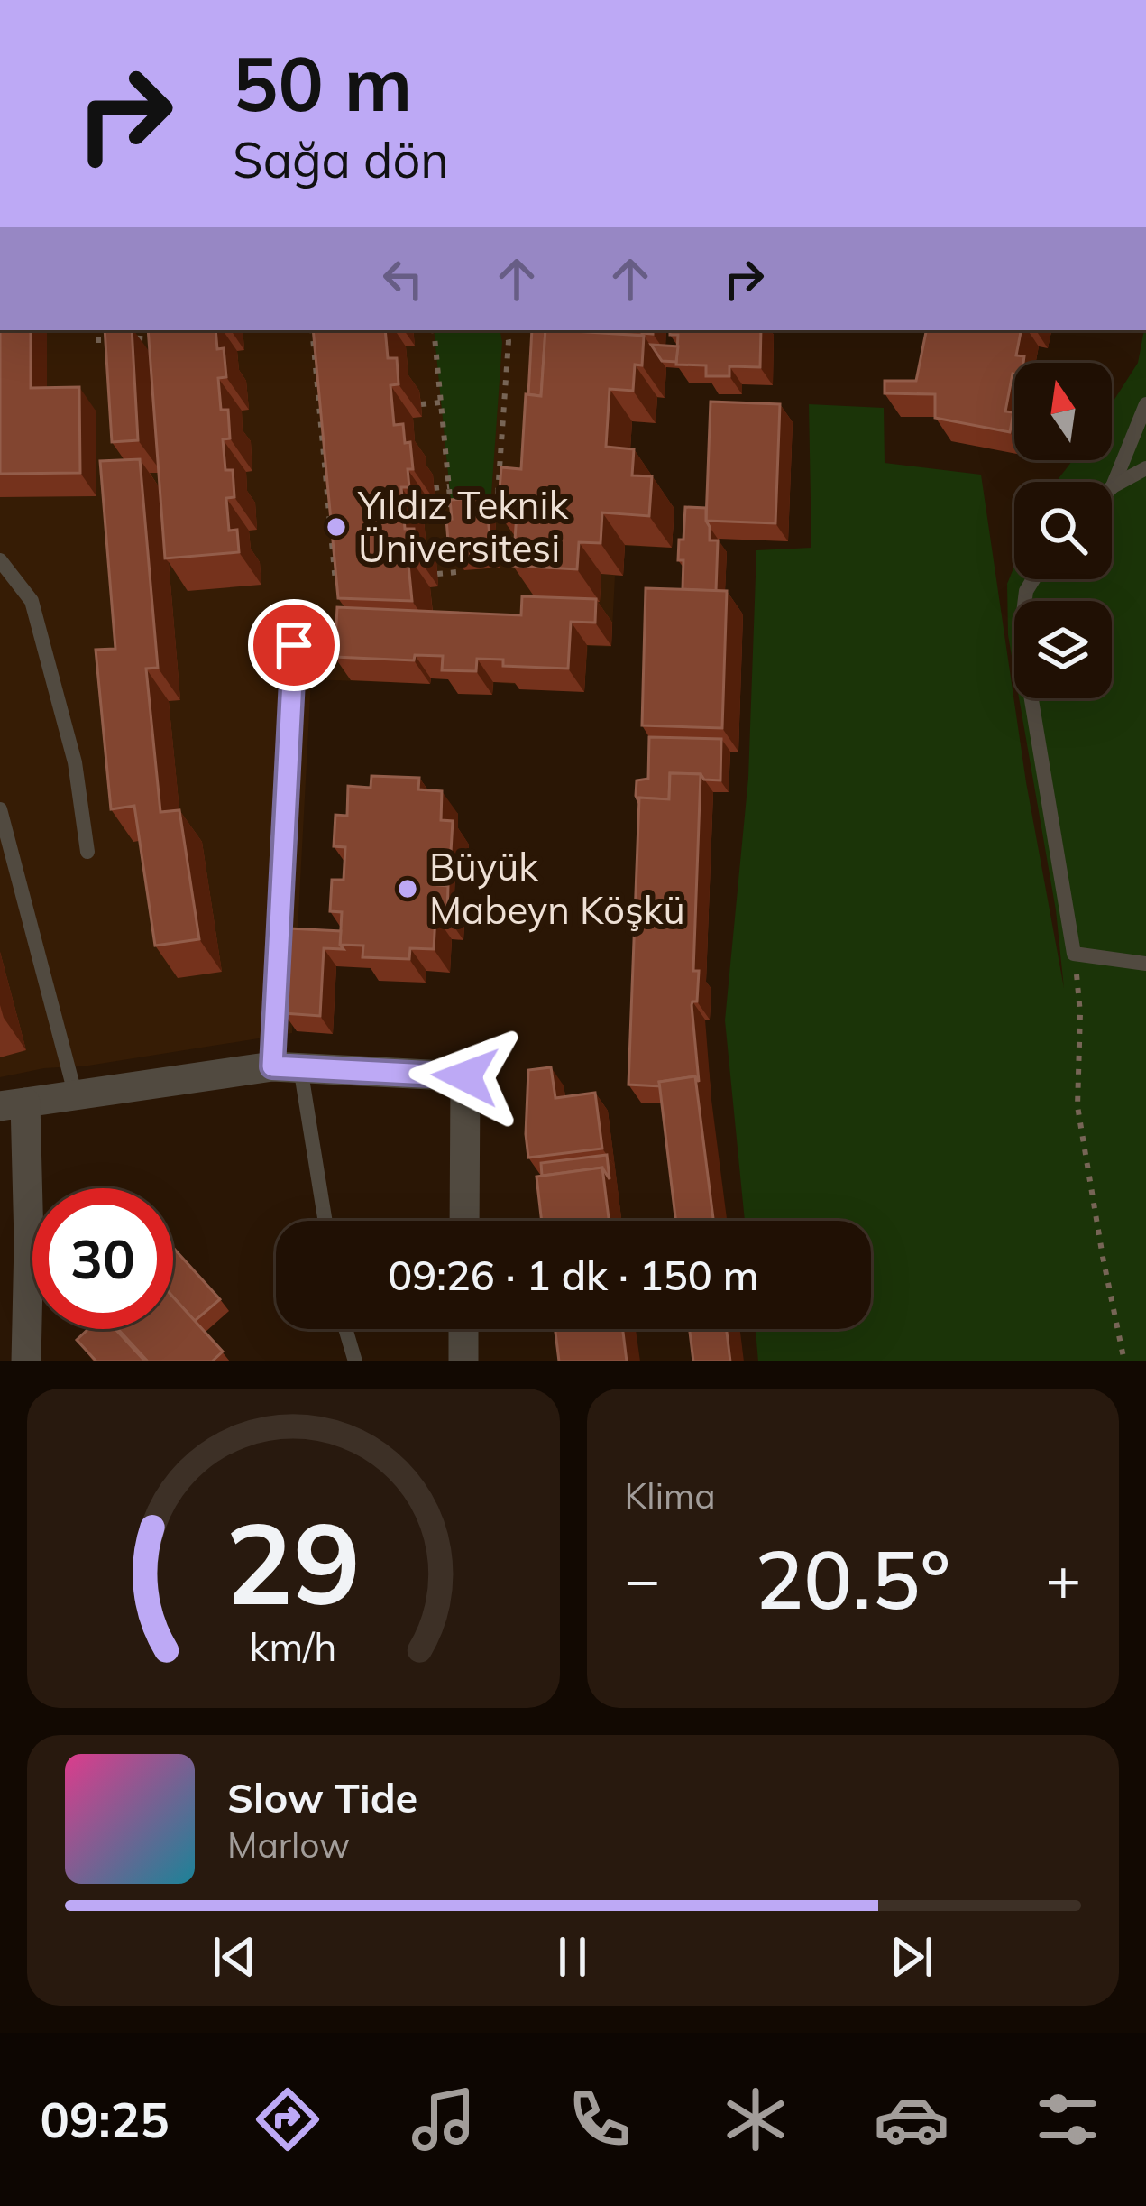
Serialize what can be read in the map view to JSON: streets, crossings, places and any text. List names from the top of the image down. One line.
{"places":["Yıldız Teknik Üniversitesi","Büyük Mabeyn Köşkü"],"north":"top","page":{"turn":["50 m","Sağa dön"],"limit":"30","trip":"09:26 · 1 dk · 150 m","tile":"Klima","heat":["−","20.5°","+"],"song":["Slow Tide","Marlow"],"tabs":"09:25","gauge":["29","km/h"]}}
